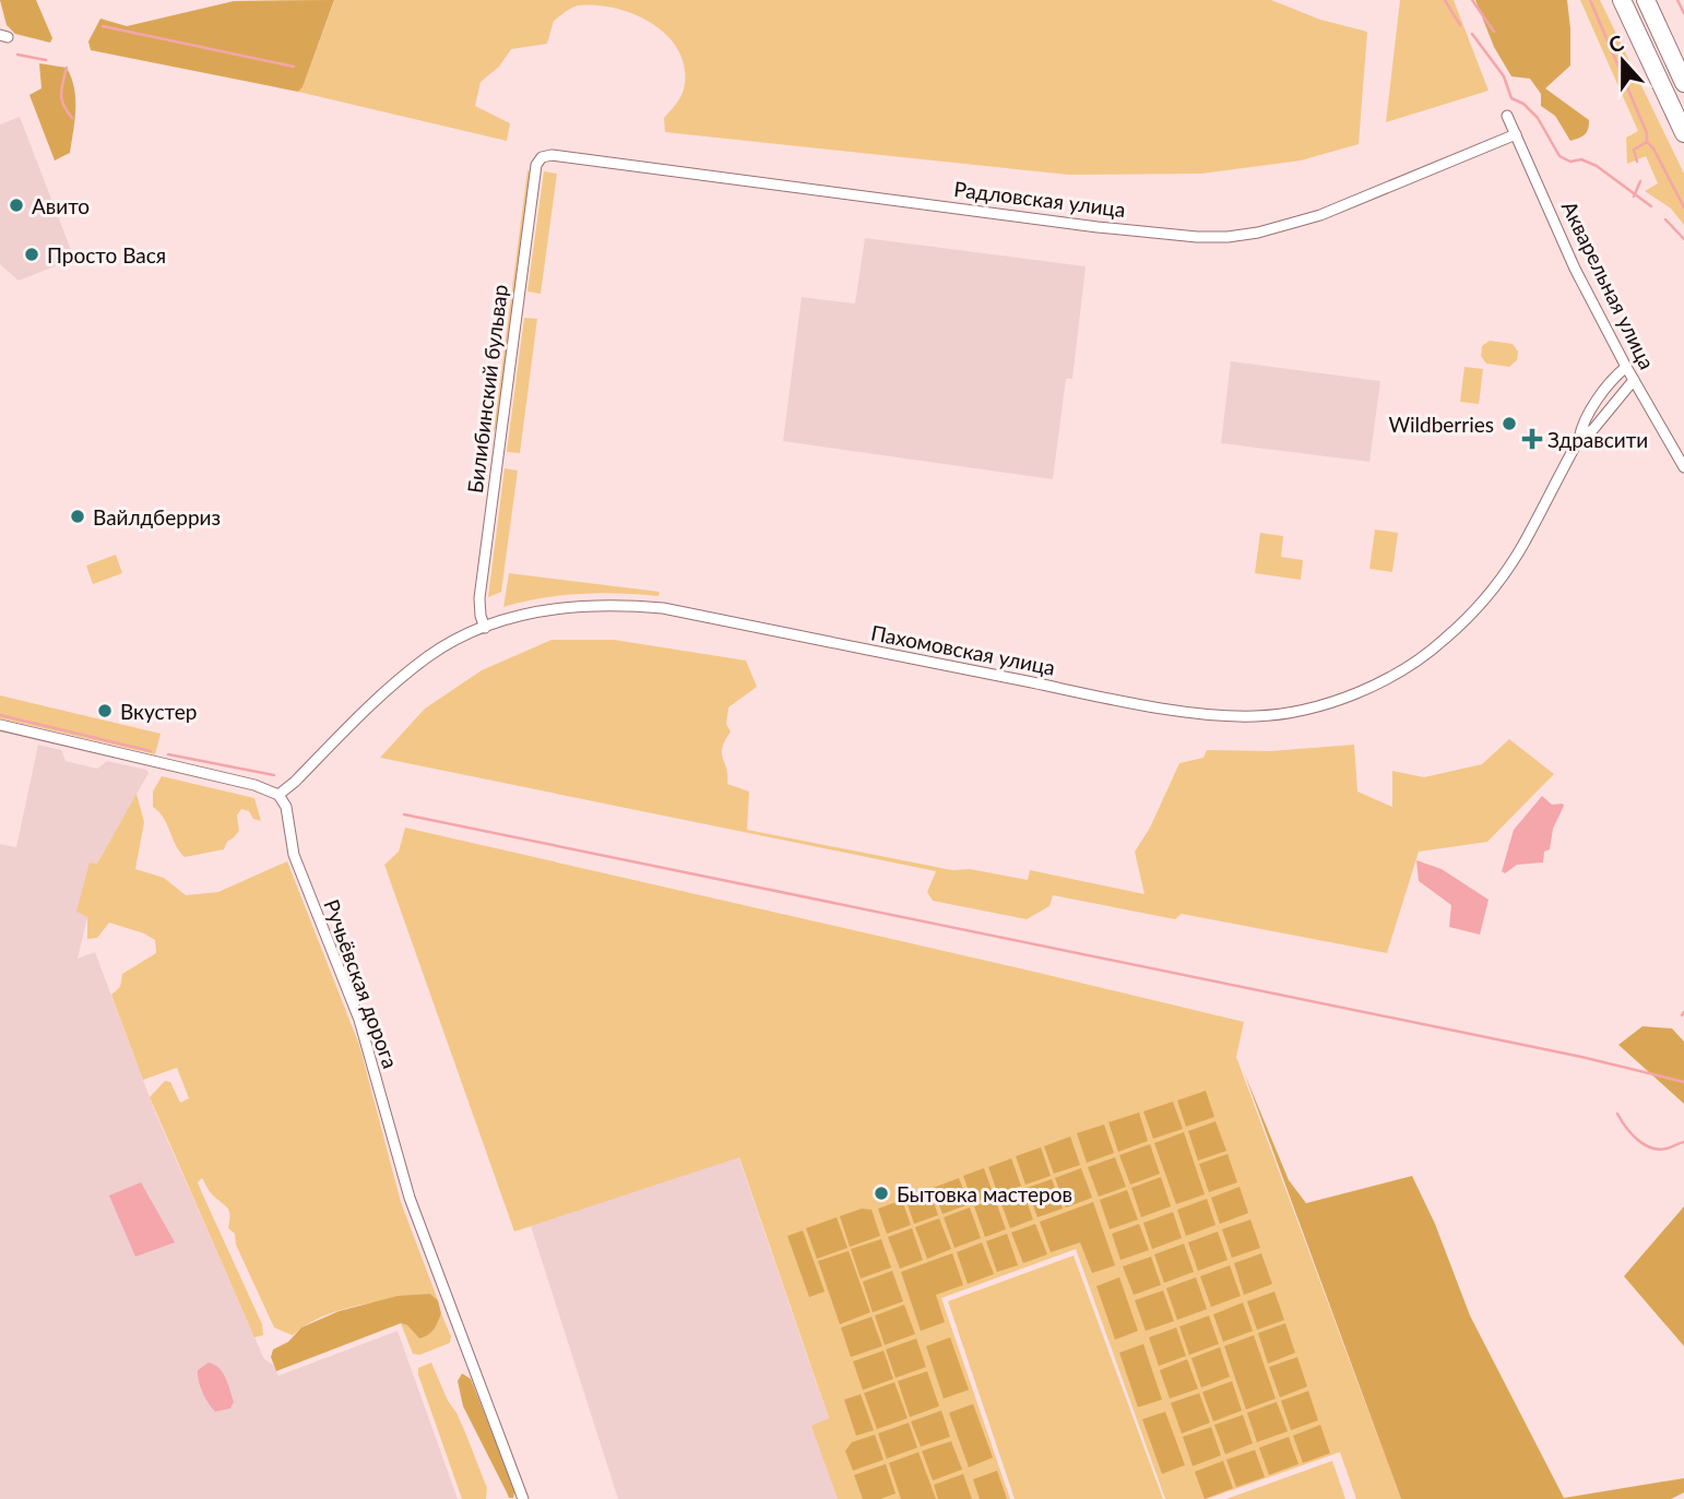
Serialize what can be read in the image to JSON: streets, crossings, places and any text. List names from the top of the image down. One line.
{"streets":{"street":["Радловская улица","Акварельная улица","Билибинский бульвар","Пахомовская улица","Ручьёвская дорога"]},"crossings":[["Радловская улица","Акварельная улица"],["Радловская улица","Билибинский бульвар"],["Акварельная улица","Пахомовская улица"],["Билибинский бульвар","Пахомовская улица"],["Пахомовская улица","Ручьёвская дорога"]],"places":{"other":["Авито","Просто Вася","Wildberries","Вайлдберриз","Вкустер","Бытовка мастеров"],"health":["Здравсити"]},"north":"top"}
